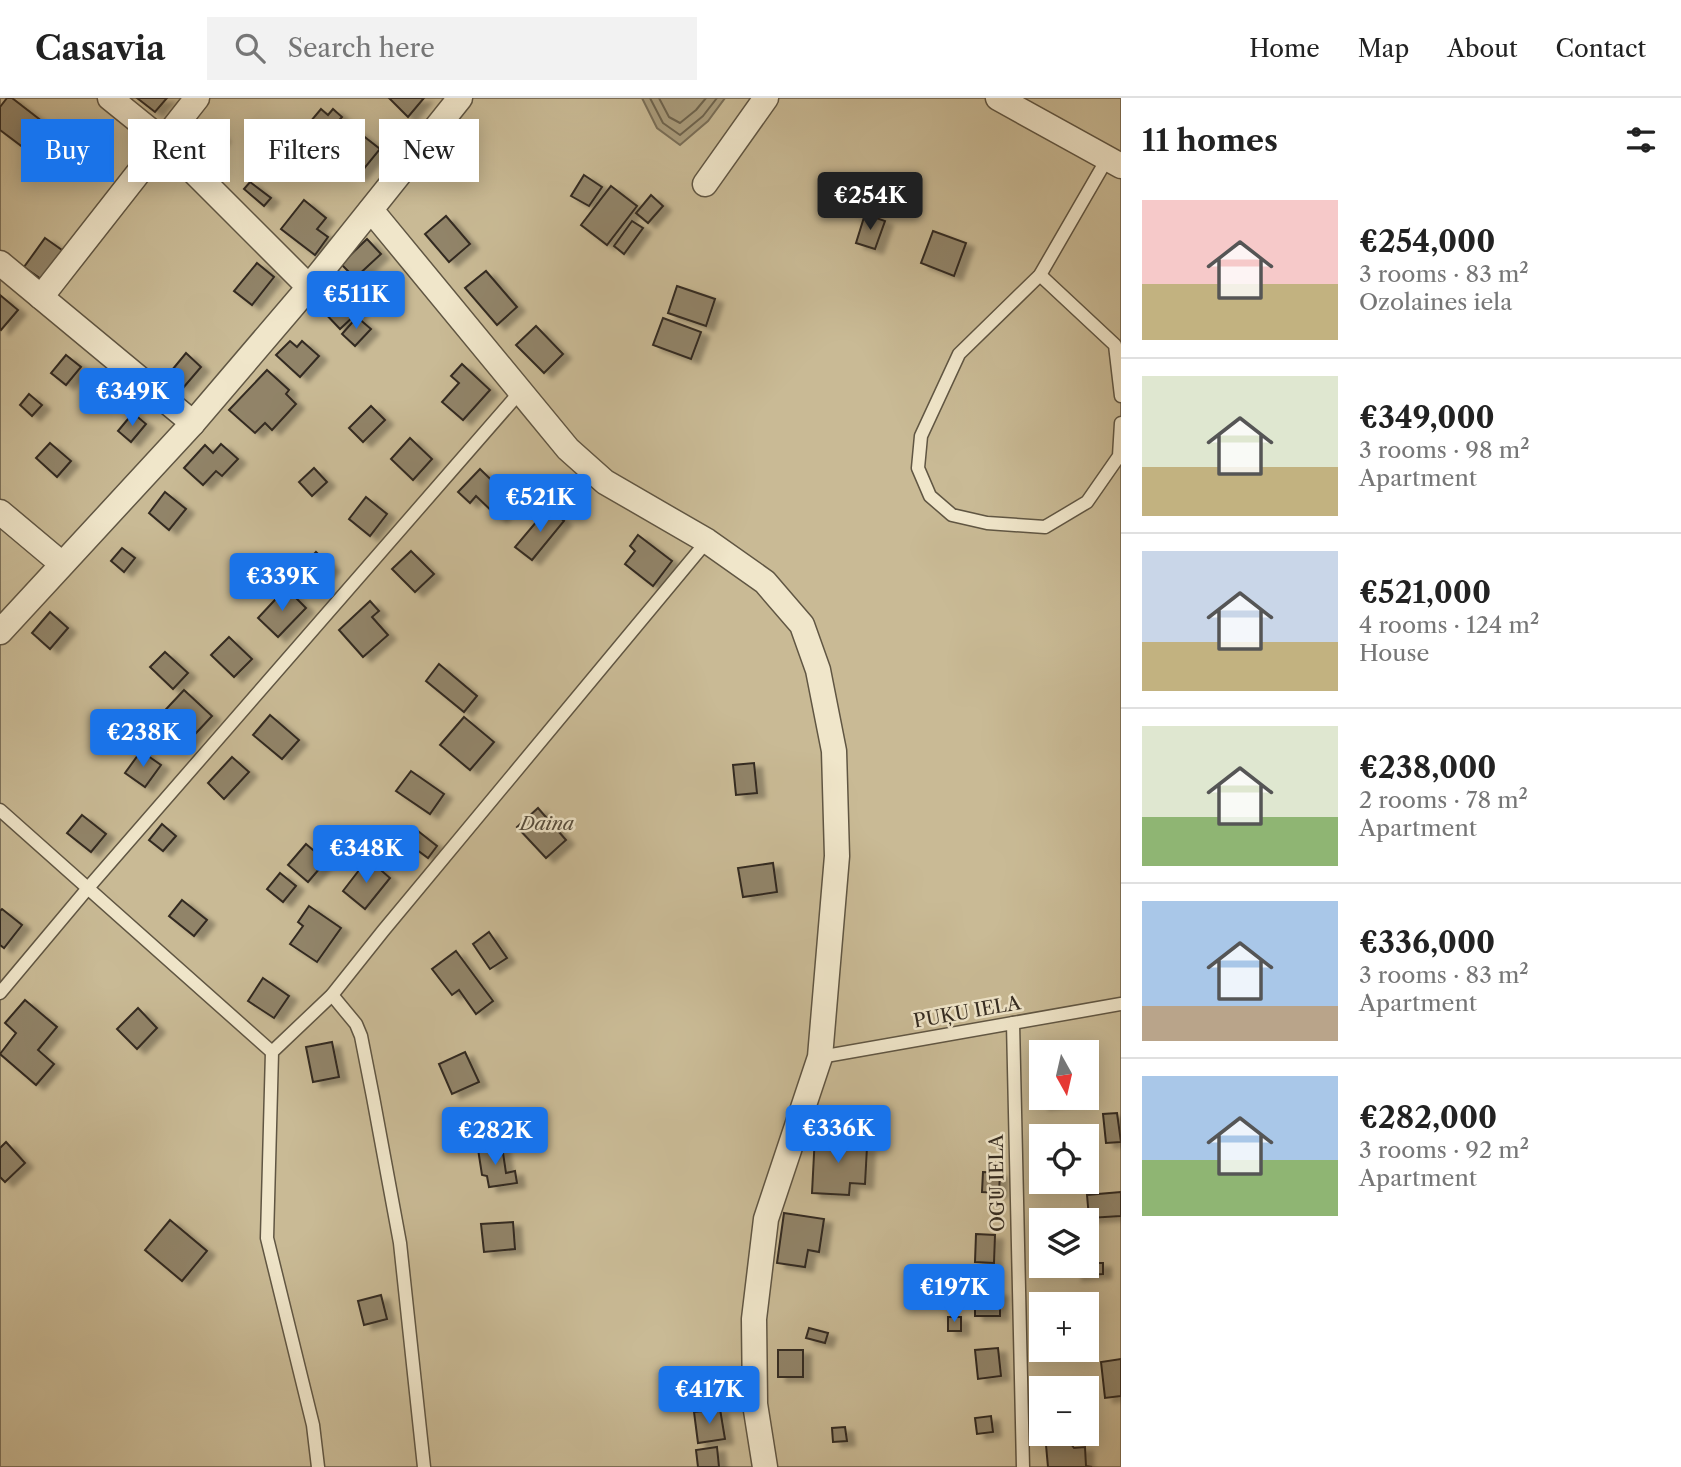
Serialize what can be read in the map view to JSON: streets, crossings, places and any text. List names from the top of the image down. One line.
{"streets":{"lane":["PUĶU IELA","OGU IELA"]},"crossings":[["PUĶU IELA","OGU IELA"]],"parks":["Daina"],"north":"bottom","page":{"header":"Casavia","search":"Search here","nav":["Home","Map","About","Contact"],"heading":"11 homes","chip":["Buy","Rent","Filters","New"],"price":["€254K","€511K","€349K","€521K","€339K","€238K","€348K","€336K","€282K","€197K","€417K"],"list":[{"name":"€254,000","note":"3 rooms · 83 m² · Ozolaines iela"},{"name":"€349,000","note":"3 rooms · 98 m² · Apartment"},{"name":"€521,000","note":"4 rooms · 124 m² · House"},{"name":"€238,000","note":"2 rooms · 78 m² · Apartment"},{"name":"€336,000","note":"3 rooms · 83 m² · Apartment"},{"name":"€282,000","note":"3 rooms · 92 m² · Apartment"}],"map_buttons":["+","−"]}}
